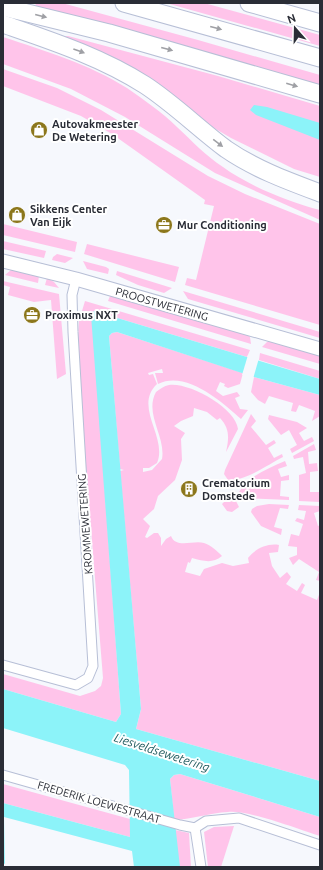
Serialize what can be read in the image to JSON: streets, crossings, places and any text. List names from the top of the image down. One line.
{"streets":{"street":["PROOSTWETERING","KROMMEWETERING","FREDERIK LOEWESTRAAT"]},"crossings":[["PROOSTWETERING","KROMMEWETERING"]],"water":["Liesveldsewetering"],"places":{"shop":["Autovakmeester De Wetering","Sikkens Center Van Eijk"],"office":["Mur Conditioning","Proximus NXT"],"building":["Crematorium Domstede"]},"north":"top"}
